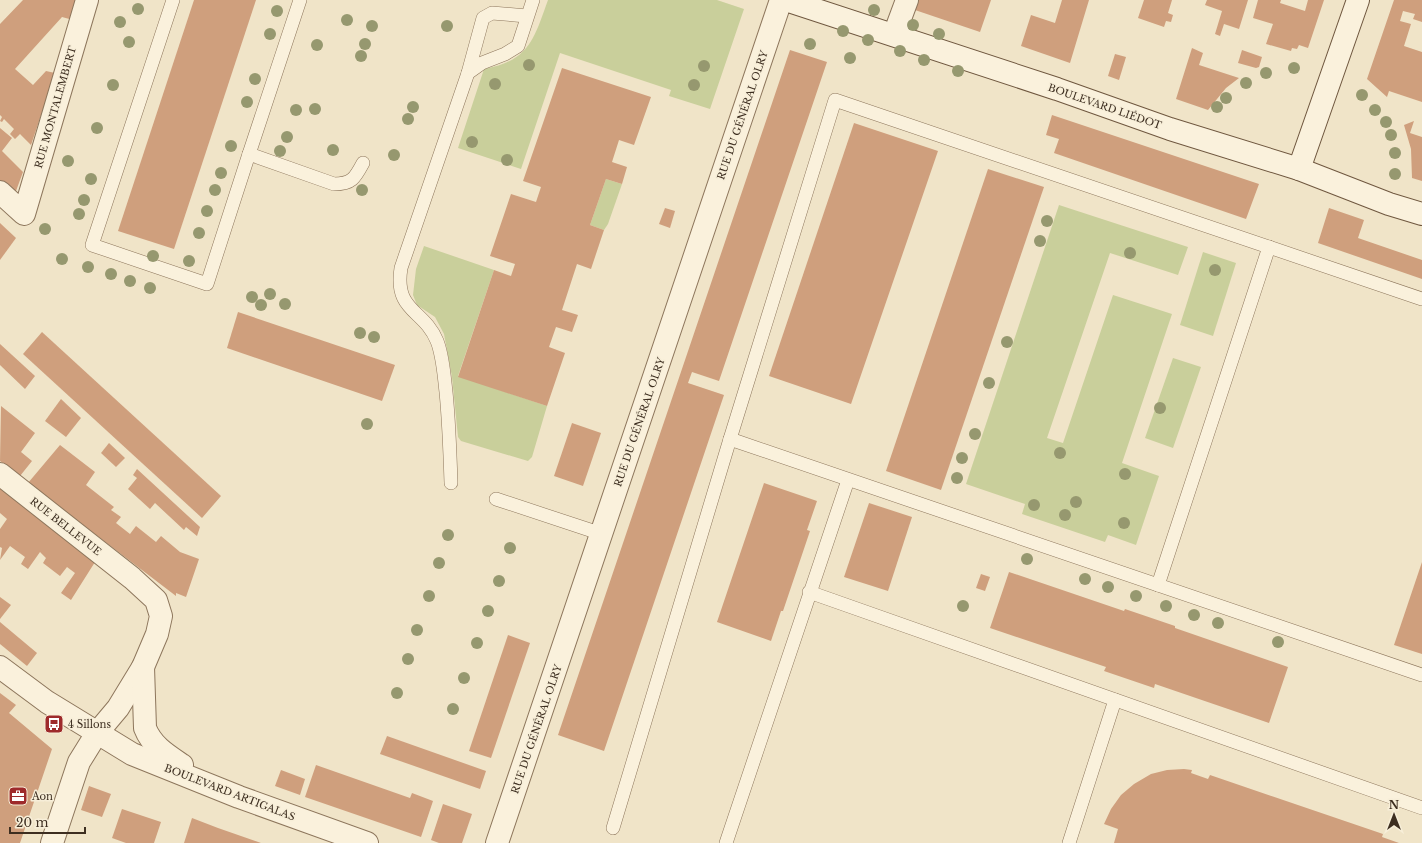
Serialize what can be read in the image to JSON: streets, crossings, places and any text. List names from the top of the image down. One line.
{"streets":{"street":["BOULEVARD LIÉDOT","RUE MONTALEMBERT","RUE DU GÉNÉRAL OLRY","RUE BELLEVUE","BOULEVARD ARTIGALAS"]},"places":{"bus stop":["4 Sillons"],"office":["Aon"]},"scale_bar":"20 m","north":"top"}
